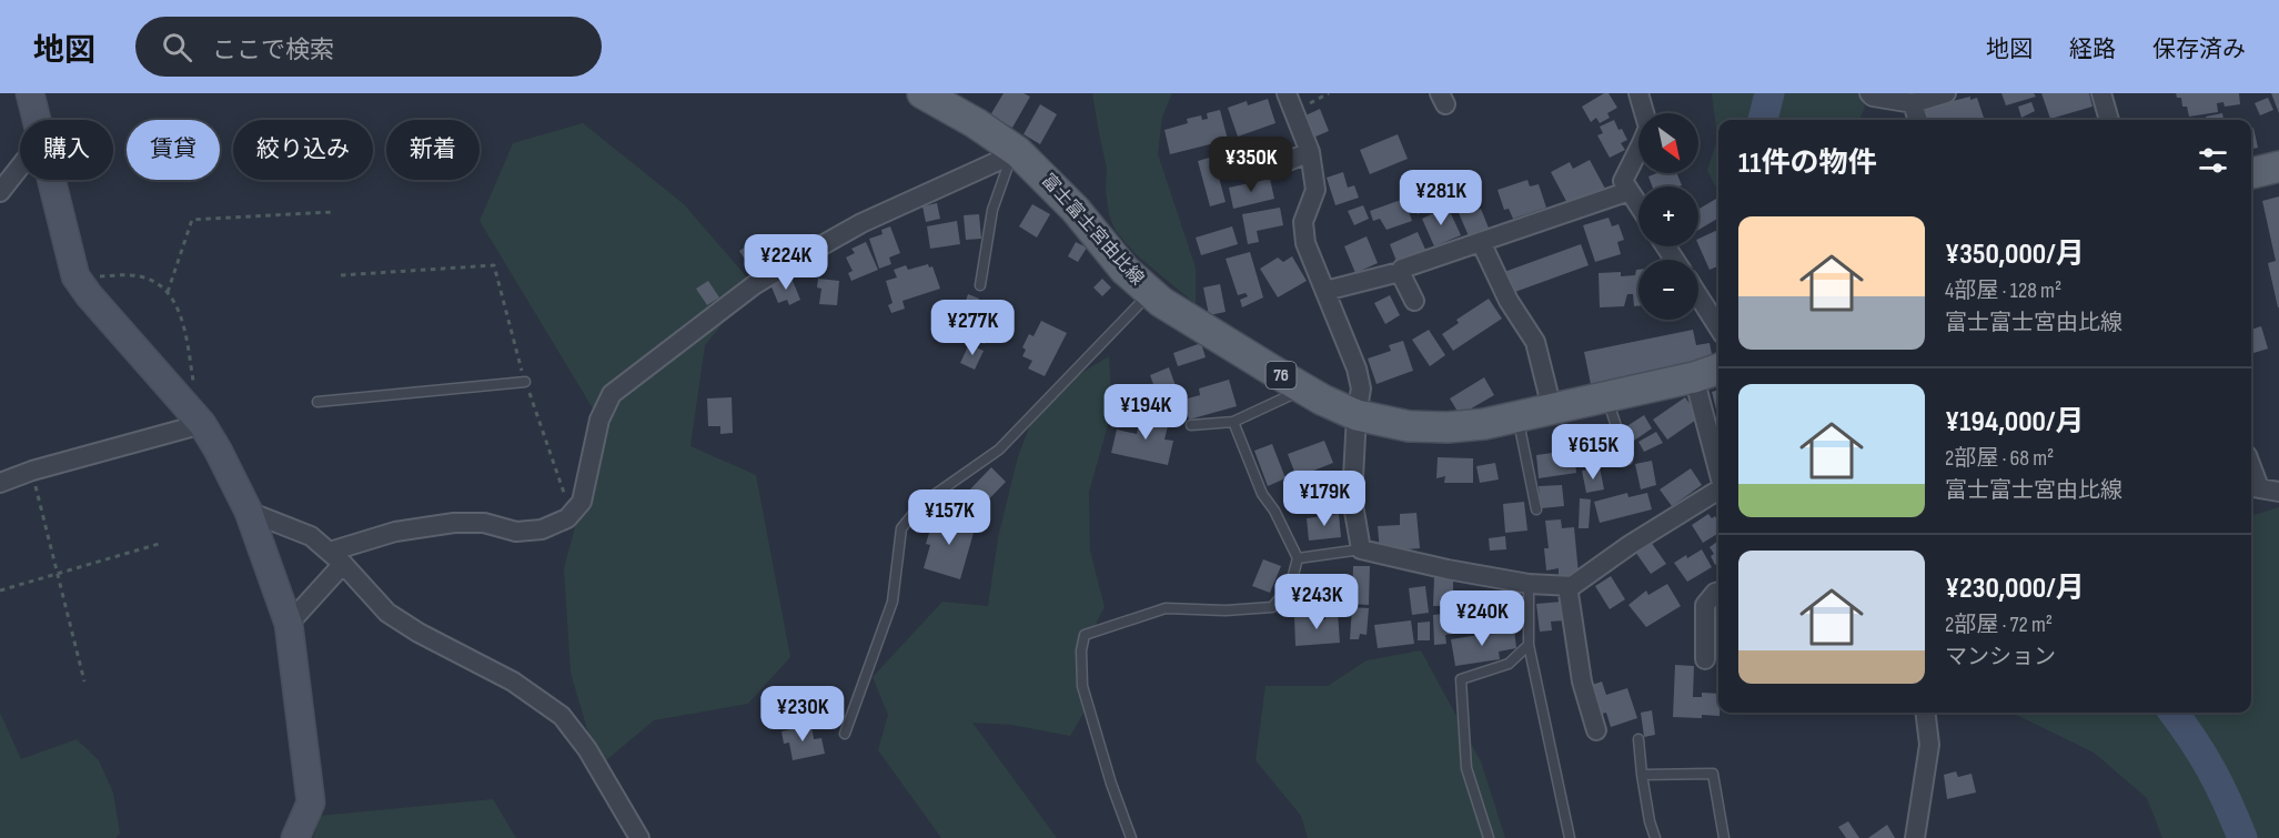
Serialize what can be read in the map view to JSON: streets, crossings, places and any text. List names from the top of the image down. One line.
{"streets":{"main road":["富士富士宮由比線","76"]},"north":"bottom right","page":{"header":"地図","search":"ここで検索","nav":["地図","経路","保存済み"],"map_buttons":["+","−"],"chip":["購入","賃貸","絞り込み","新着"],"heading":"11件の物件","price":["¥350K","¥281K","¥224K","¥277K","¥194K","¥615K","¥179K","¥157K","¥243K","¥240K","¥230K"],"list":[{"name":"¥350,000/月","note":"4部屋 · 128 m² · 富士富士宮由比線"},{"name":"¥194,000/月","note":"2部屋 · 68 m² · 富士富士宮由比線"},{"name":"¥230,000/月","note":"2部屋 · 72 m² · マンション"}]}}
